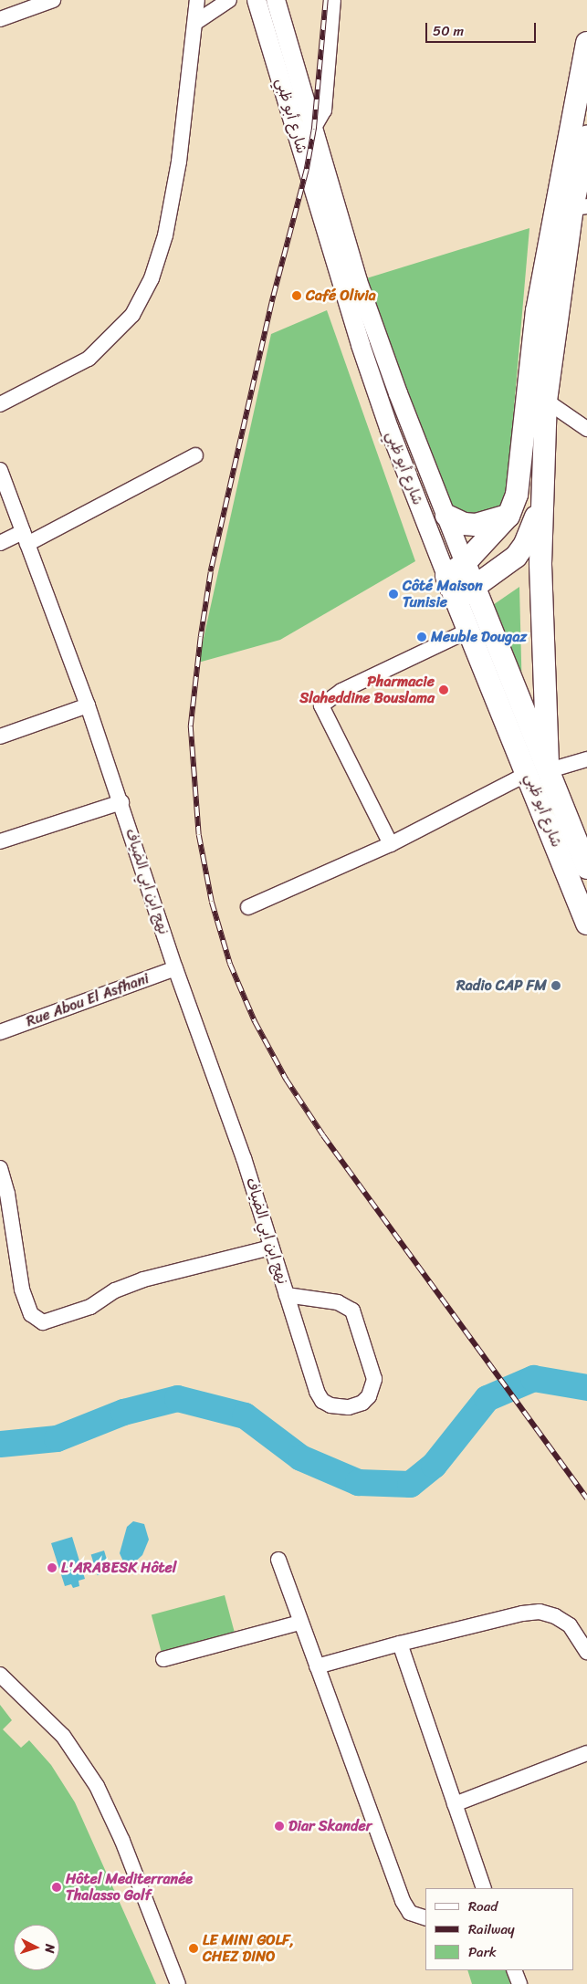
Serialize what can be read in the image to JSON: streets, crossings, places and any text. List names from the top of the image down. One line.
{"streets":{"highway":["شارع أبو ظبي"],"street":["نهج ابن ابي الضياف","Rue Abou El Asfhani"]},"crossings":[["نهج ابن ابي الضياف","Rue Abou El Asfhani"]],"places":["Café Olivia","Côté Maison Tunisie","Meuble Dougaz","Pharmacie Slaheddine Bouslama","Radio CAP FM","L'ARABESK Hôtel","Diar Skander","Hôtel Mediterranée Thalasso Golf","LE MINI GOLF, CHEZ DINO"],"legend":["Road","Railway","Park"],"scale_bar":"50 m","north":"right"}
